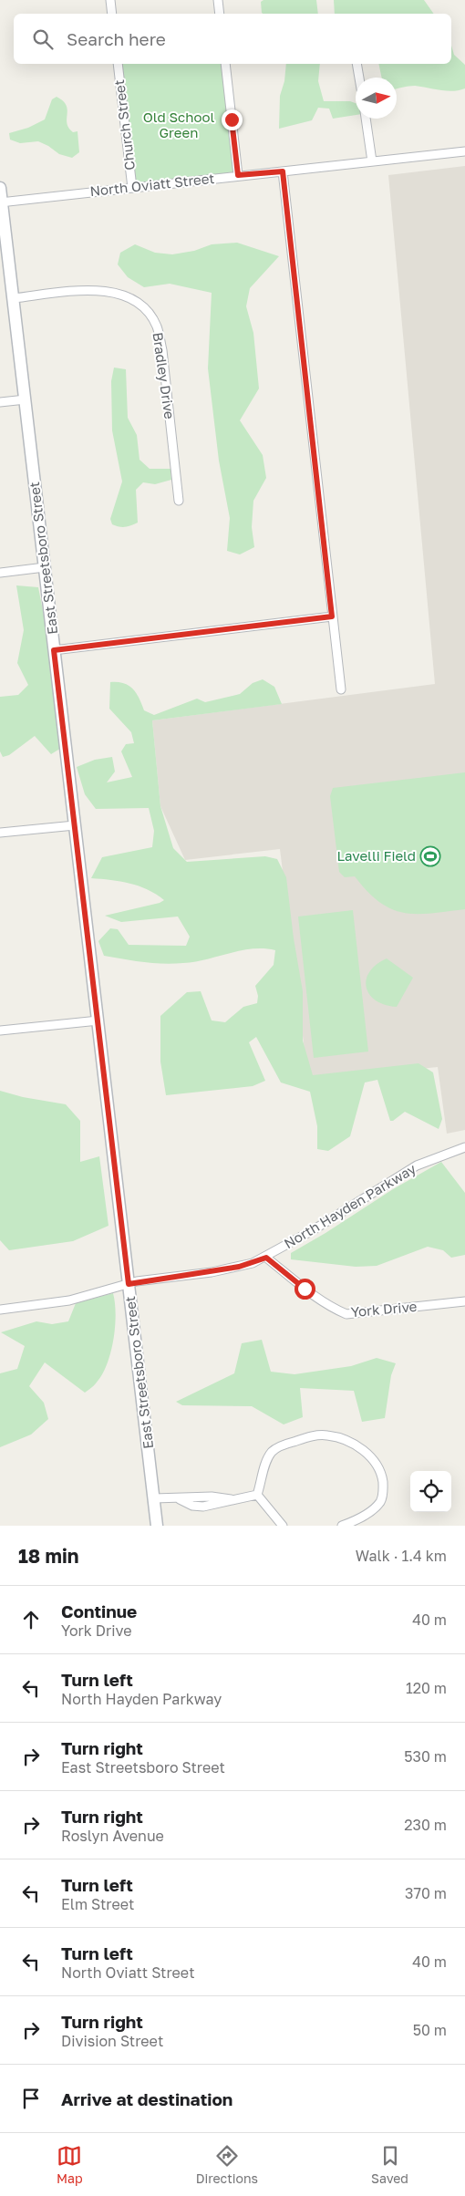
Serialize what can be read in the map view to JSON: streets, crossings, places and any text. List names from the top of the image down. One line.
{"streets":{"main road":["East Streetsboro Street"],"street":["Church Street","North Oviatt Street","Bradley Drive","North Hayden Parkway","York Drive"]},"crossings":[["Church Street","North Oviatt Street"],["North Oviatt Street","East Streetsboro Street"],["Bradley Drive","East Streetsboro Street"],["East Streetsboro Street","North Hayden Parkway"],["North Hayden Parkway","York Drive"]],"parks":["Old School Green"],"places":{"sports":["Lavelli Field"]},"north":"right","page":{"search":"Search here","heading":["18 min","Walk · 1.4 km"],"list":[["Continue","York Drive","40 m"],["Turn left","North Hayden Parkway","120 m"],["Turn right","East Streetsboro Street","530 m"],["Turn right","Roslyn Avenue","230 m"],["Turn left","Elm Street","370 m"],["Turn left","North Oviatt Street","40 m"],["Turn right","Division Street","50 m"],"Arrive at destination"],"nav":["Map","Directions","Saved"]}}
